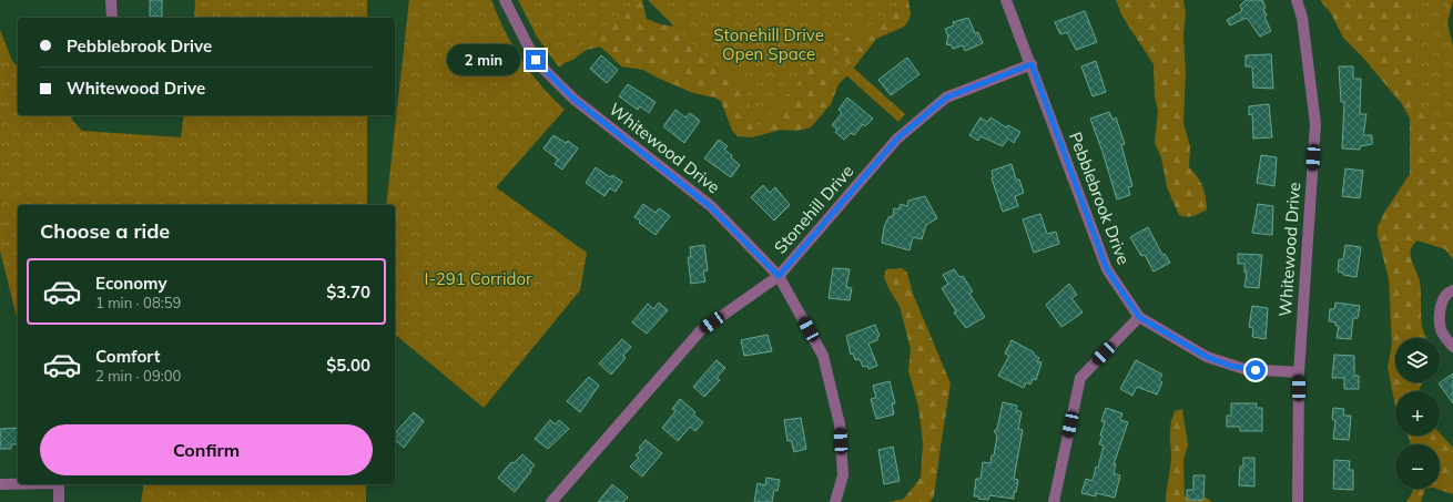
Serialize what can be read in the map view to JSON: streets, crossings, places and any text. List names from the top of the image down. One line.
{"streets":{"street":["Whitewood Drive","Pebblebrook Drive","Stonehill Drive"]},"crossings":[["Whitewood Drive","Pebblebrook Drive"],["Whitewood Drive","Stonehill Drive"],["Pebblebrook Drive","Stonehill Drive"]],"parks":["Stonehill Drive Open Space","I-291 Corridor"],"page":{"banner":["Pebblebrook Drive","Whitewood Drive"],"bubble":"2 min","heading":"Choose a ride","list":[{"name":"Economy","note":"1 min · 08:59","value":"$3.70"},{"name":"Comfort","note":"2 min · 09:00","value":"$5.00"}],"map_buttons":["+","−"],"buttons":"Confirm"}}
